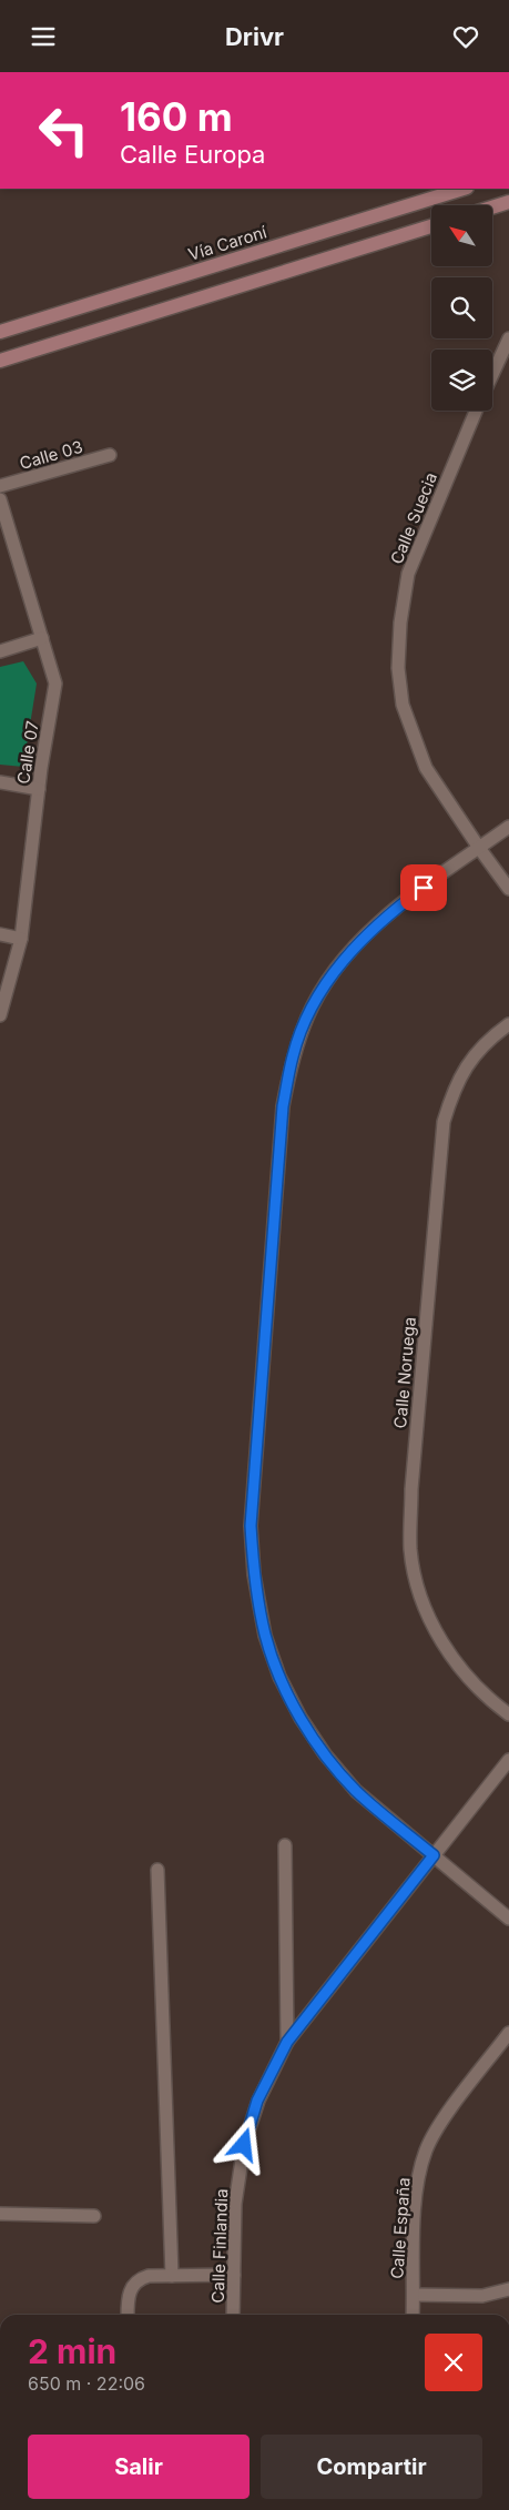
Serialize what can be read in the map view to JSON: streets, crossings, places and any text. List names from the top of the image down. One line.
{"streets":{"main road":["Vía Caroní"],"street":["Calle 03","Calle Suecia","Calle 07","Calle Noruega","Calle España","Calle Finlandia"]},"north":"top left","page":{"header":"Drivr","turn":["160 m","Calle Europa"],"heading":["2 min","650 m · 22:06"],"buttons":["Salir","Compartir"]}}
